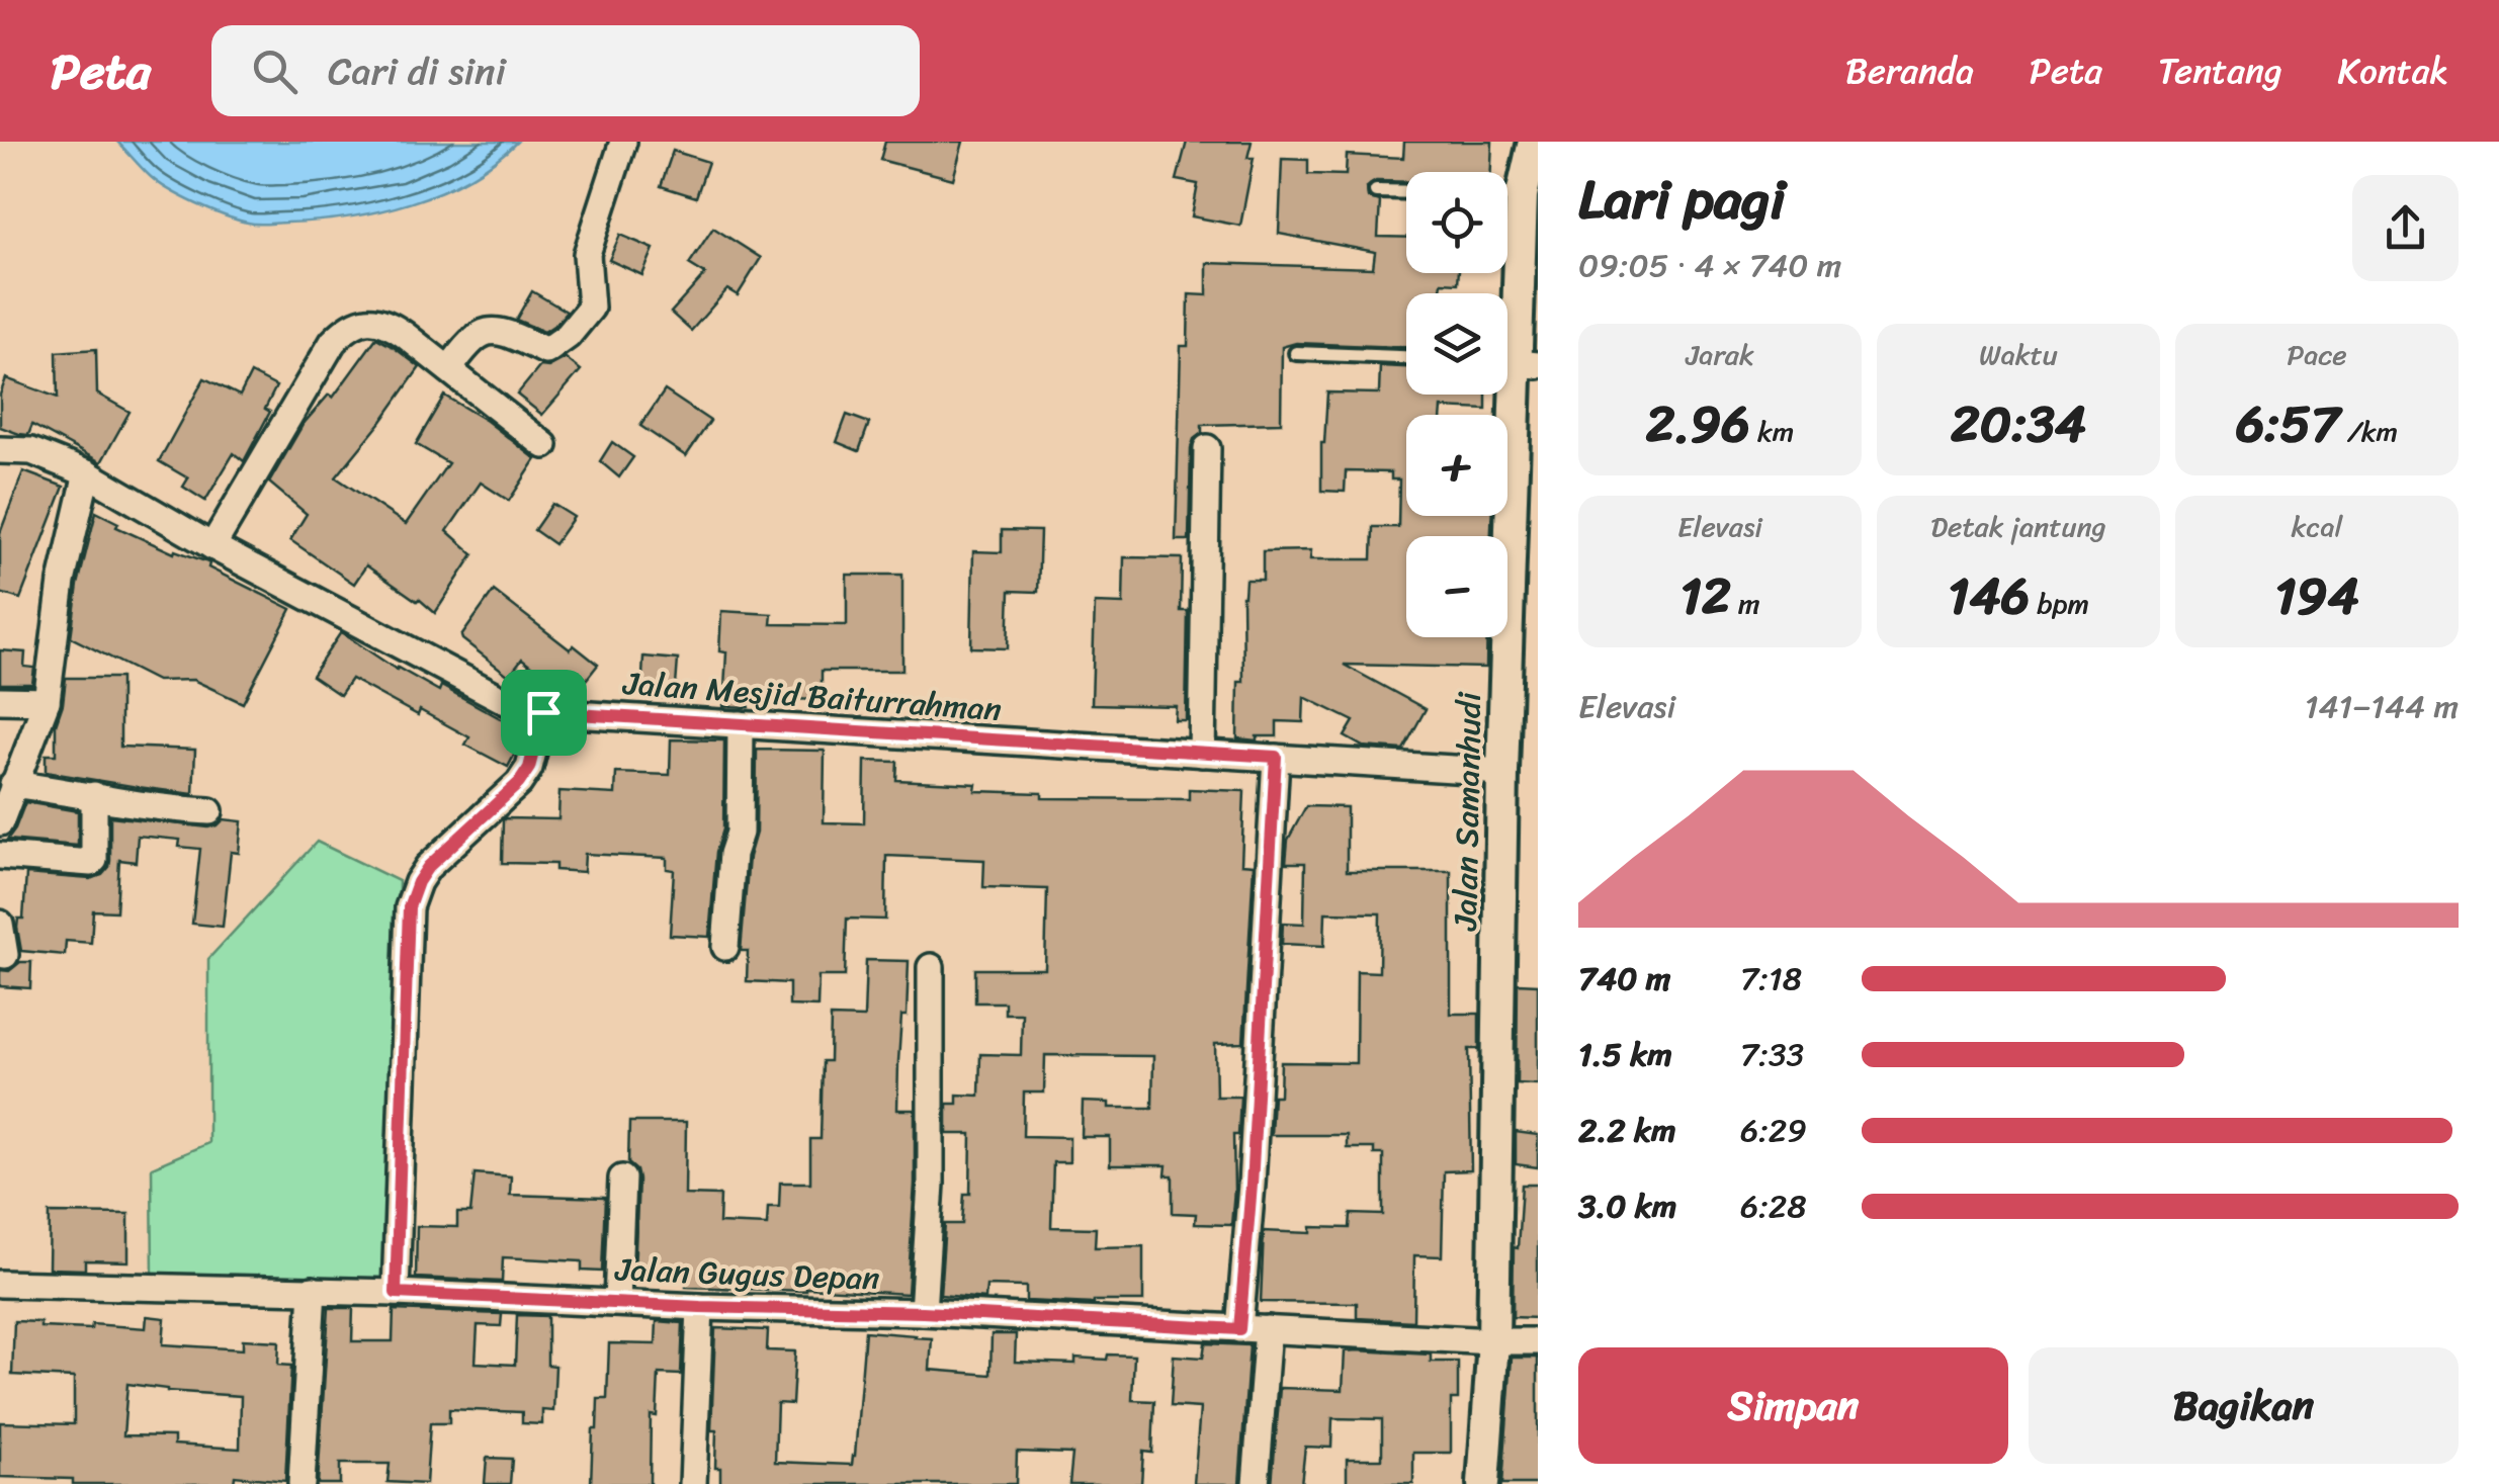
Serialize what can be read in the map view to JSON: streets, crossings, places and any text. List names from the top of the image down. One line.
{"streets":{"street":["Jalan Mesjid Baiturrahman","Jalan Samanhudi","Jalan Gugus Depan"]},"crossings":[["Jalan Mesjid Baiturrahman","Jalan Samanhudi"],["Jalan Samanhudi","Jalan Gugus Depan"]],"page":{"header":"Peta","search":"Cari di sini","nav":["Beranda","Peta","Tentang","Kontak"],"heading":["Lari pagi","09:05 · 4 × 740 m"],"map_buttons":["+","−"],"stats":[["Jarak","2.96 km"],["Waktu","20:34"],["Pace","6:57 /km"],["Elevasi","12 m"],["Detak jantung","146 bpm"],["kcal","194"]],"chart":["Elevasi","141–144 m"],"list":[{"name":"740 m","note":"7:18"},{"name":"1.5 km","note":"7:33"},{"name":"2.2 km","note":"6:29"},{"name":"3.0 km","note":"6:28"}],"buttons":["Simpan","Bagikan"]}}
